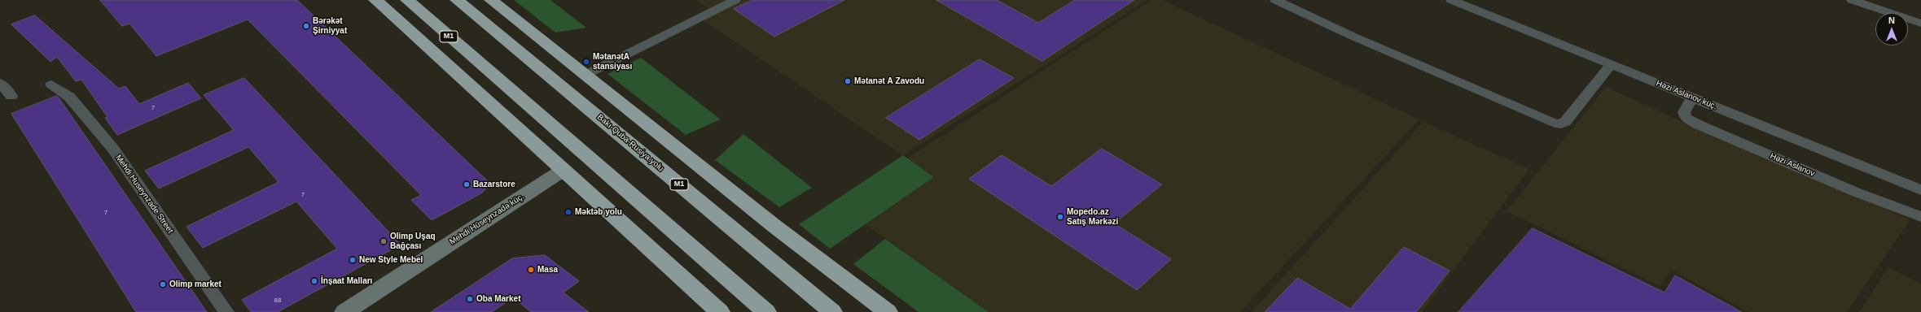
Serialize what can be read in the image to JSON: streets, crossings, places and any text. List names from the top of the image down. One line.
{"streets":{"highway":["M1","Bakı-Quba-Rusiya yolu"],"street":["Həzi Aslanov küç.","Həzi Aslanov","Mehdi Huseynzadе Street","Mehdi Hüseynzadə küç."]},"crossings":[["Həzi Aslanov küç.","Həzi Aslanov"]],"places":["Bərəkət Şirniyyat","MətanətA stansiyası","Mətanət A Zavodu","Bazarstore","Məktəb yolu","Mopedo.az Satış Mərkəzi","Olimp Uşaq Bağçası","New Style Mebel","Masa","İnşaat Malları","Olimp market","Oba Market"],"house_numbers":["7","7","7","88"],"north":"top"}
